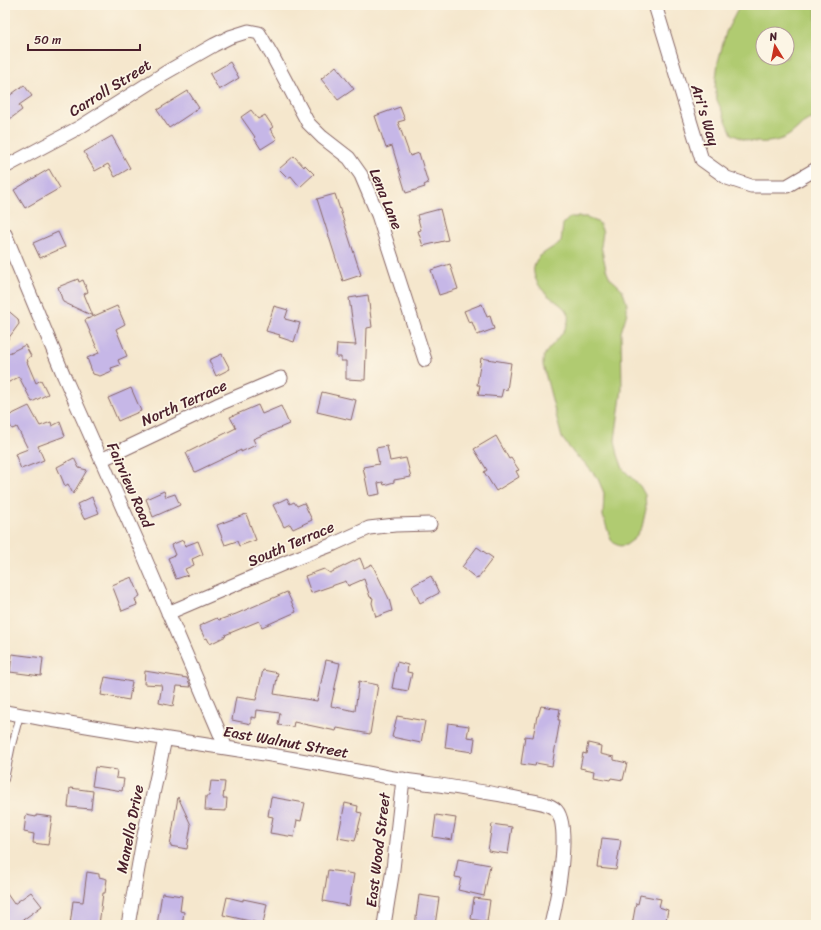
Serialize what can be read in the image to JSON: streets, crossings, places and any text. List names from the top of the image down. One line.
{"streets":{"street":["Carroll Street","Ari's Way","Lena Lane","North Terrace","Fairview Road","South Terrace","East Walnut Street","Manella Drive","East Wood Street"]},"crossings":[["Carroll Street","Lena Lane"],["North Terrace","Fairview Road"],["Fairview Road","South Terrace"],["Fairview Road","East Walnut Street"],["East Walnut Street","Manella Drive"],["East Walnut Street","East Wood Street"]],"scale_bar":"50 m","north":"top"}
